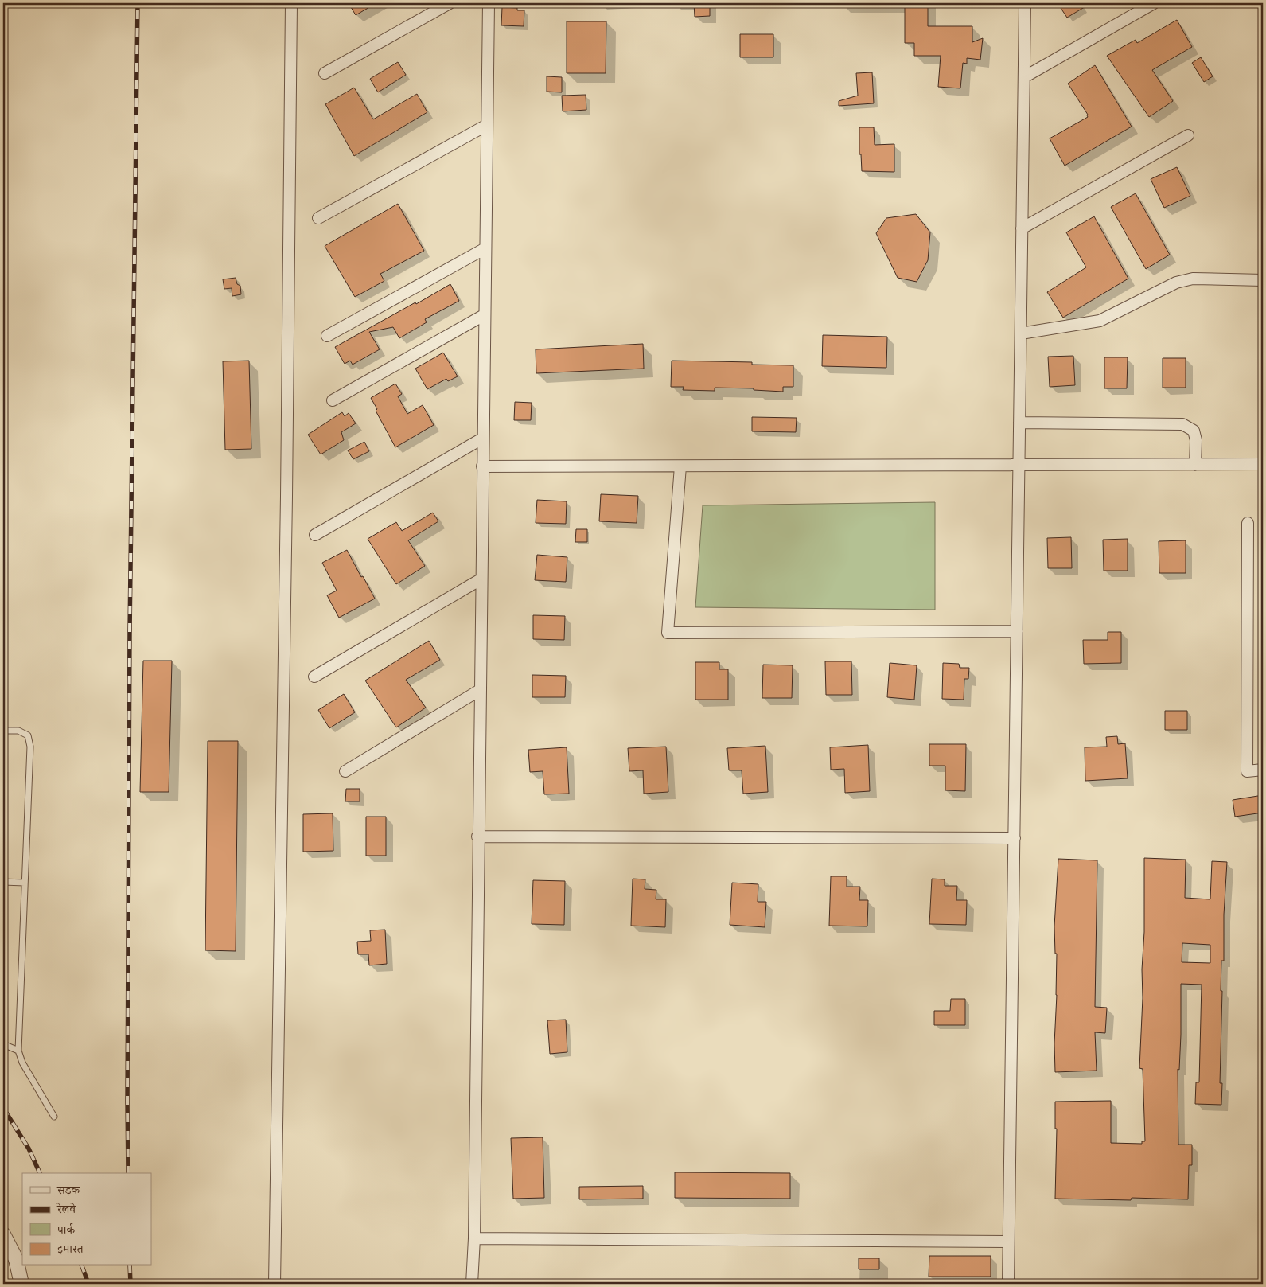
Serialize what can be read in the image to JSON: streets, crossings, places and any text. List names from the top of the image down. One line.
{"legend":["सड़क","रेलवे","पार्क","इमारत"]}
